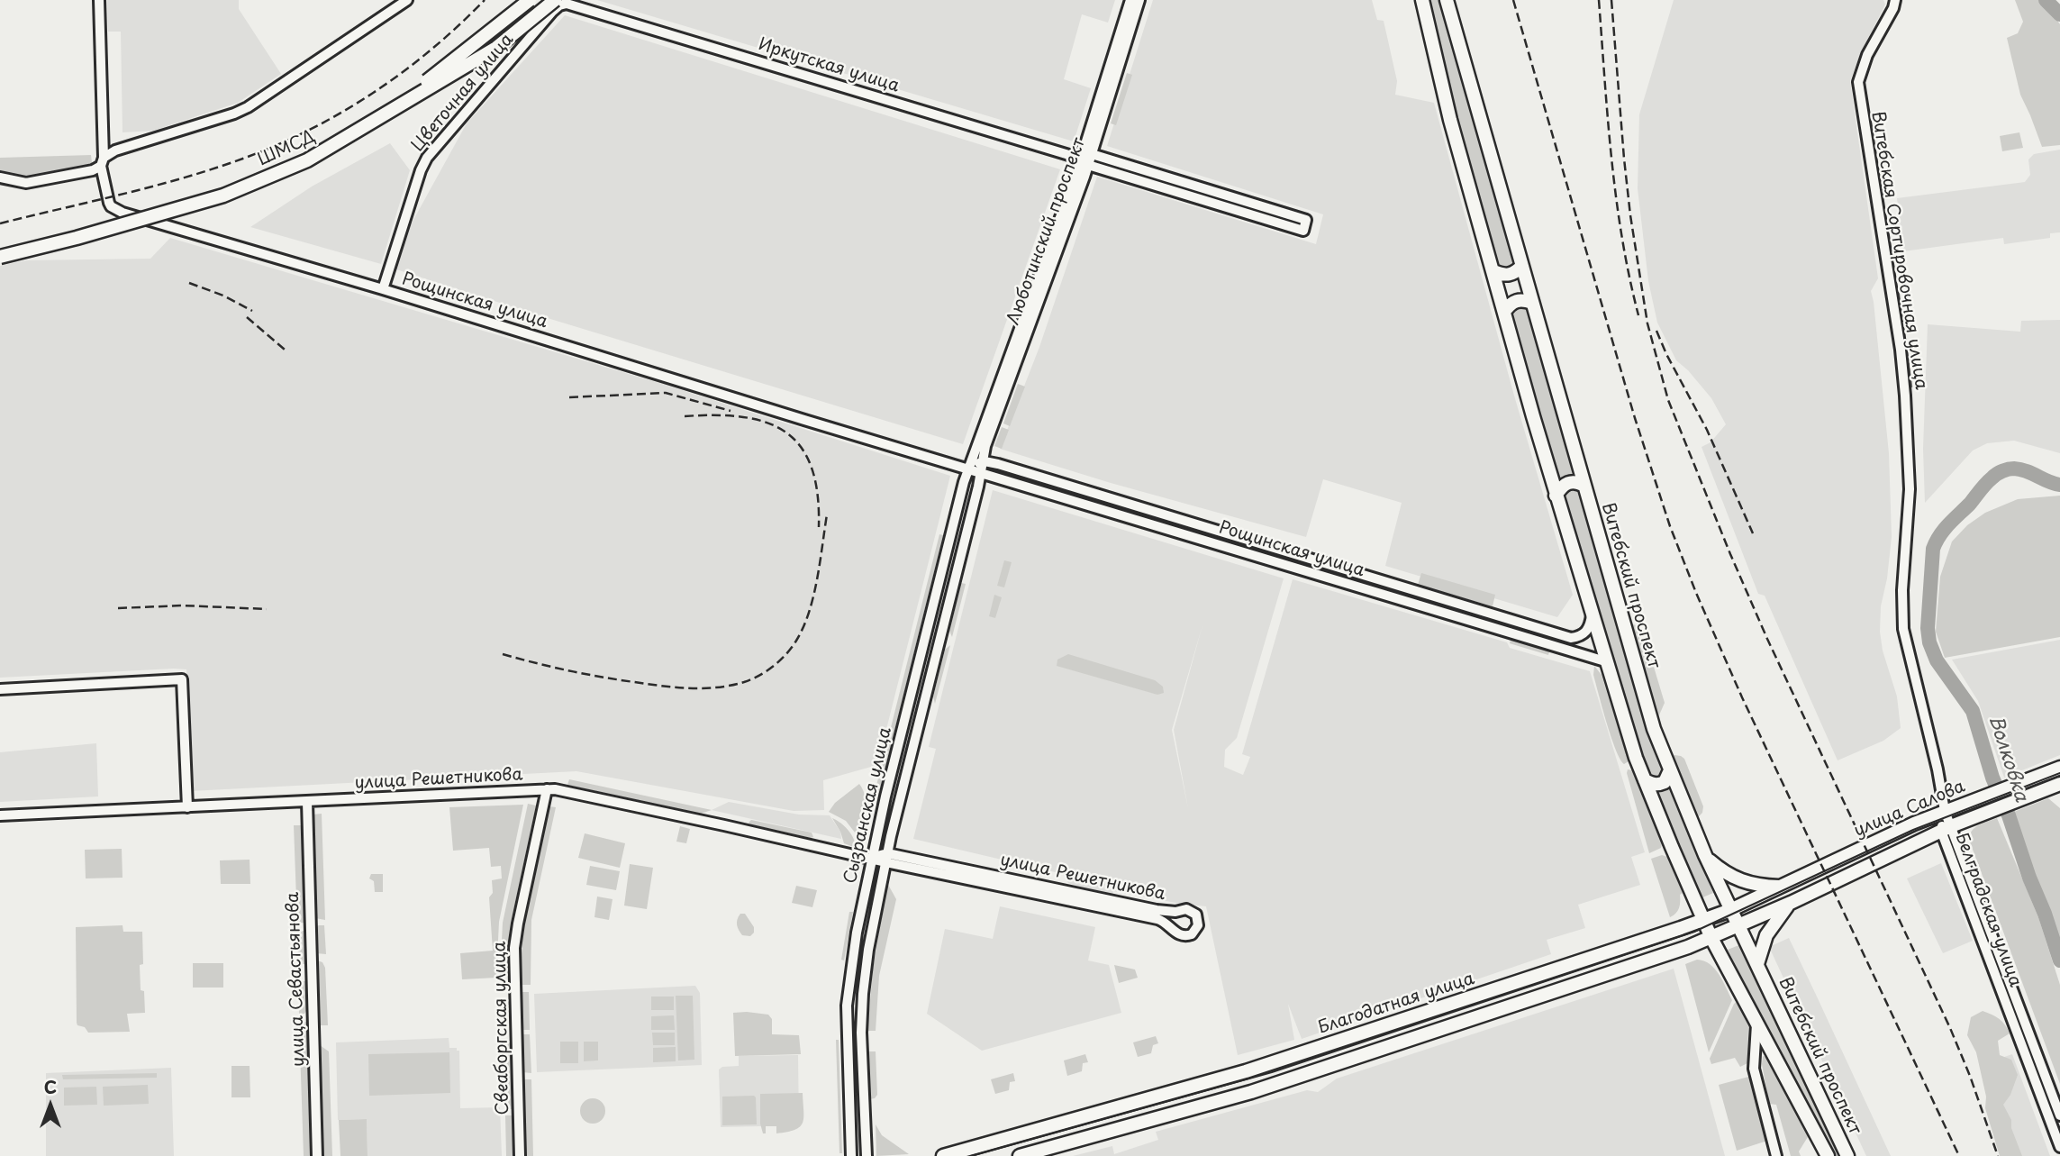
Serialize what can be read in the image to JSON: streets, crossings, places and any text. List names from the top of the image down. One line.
{"streets":{"main road":["ШМСД","Витебский проспект","улица Салова","Благодатная улица"],"street":["Иркутская улица","Цветочная улица","Люботинский проспект","Витебская Сортировочная улица","Рощинская улица","улица Решетникова","Сызранская улица","Белградская улица","улица Севастьянова","Свеаборгская улица"]},"crossings":[["Иркутская улица","Цветочная улица"],["Иркутская улица","ШМСД"],["Иркутская улица","Люботинский проспект"],["Цветочная улица","ШМСД"],["Цветочная улица","Рощинская улица"],["Люботинский проспект","Рощинская улица"],["Люботинский проспект","Сызранская улица"],["Витебская Сортировочная улица","улица Салова"],["Витебская Сортировочная улица","Белградская улица"],["Рощинская улица","Витебский проспект"],["Рощинская улица","Сызранская улица"],["Витебский проспект","Благодатная улица"],["улица Решетникова","Сызранская улица"],["улица Решетникова","улица Севастьянова"],["улица Решетникова","Свеаборгская улица"],["улица Салова","Белградская улица"],["улица Салова","Благодатная улица"]],"water":["Волковка"],"north":"top"}
